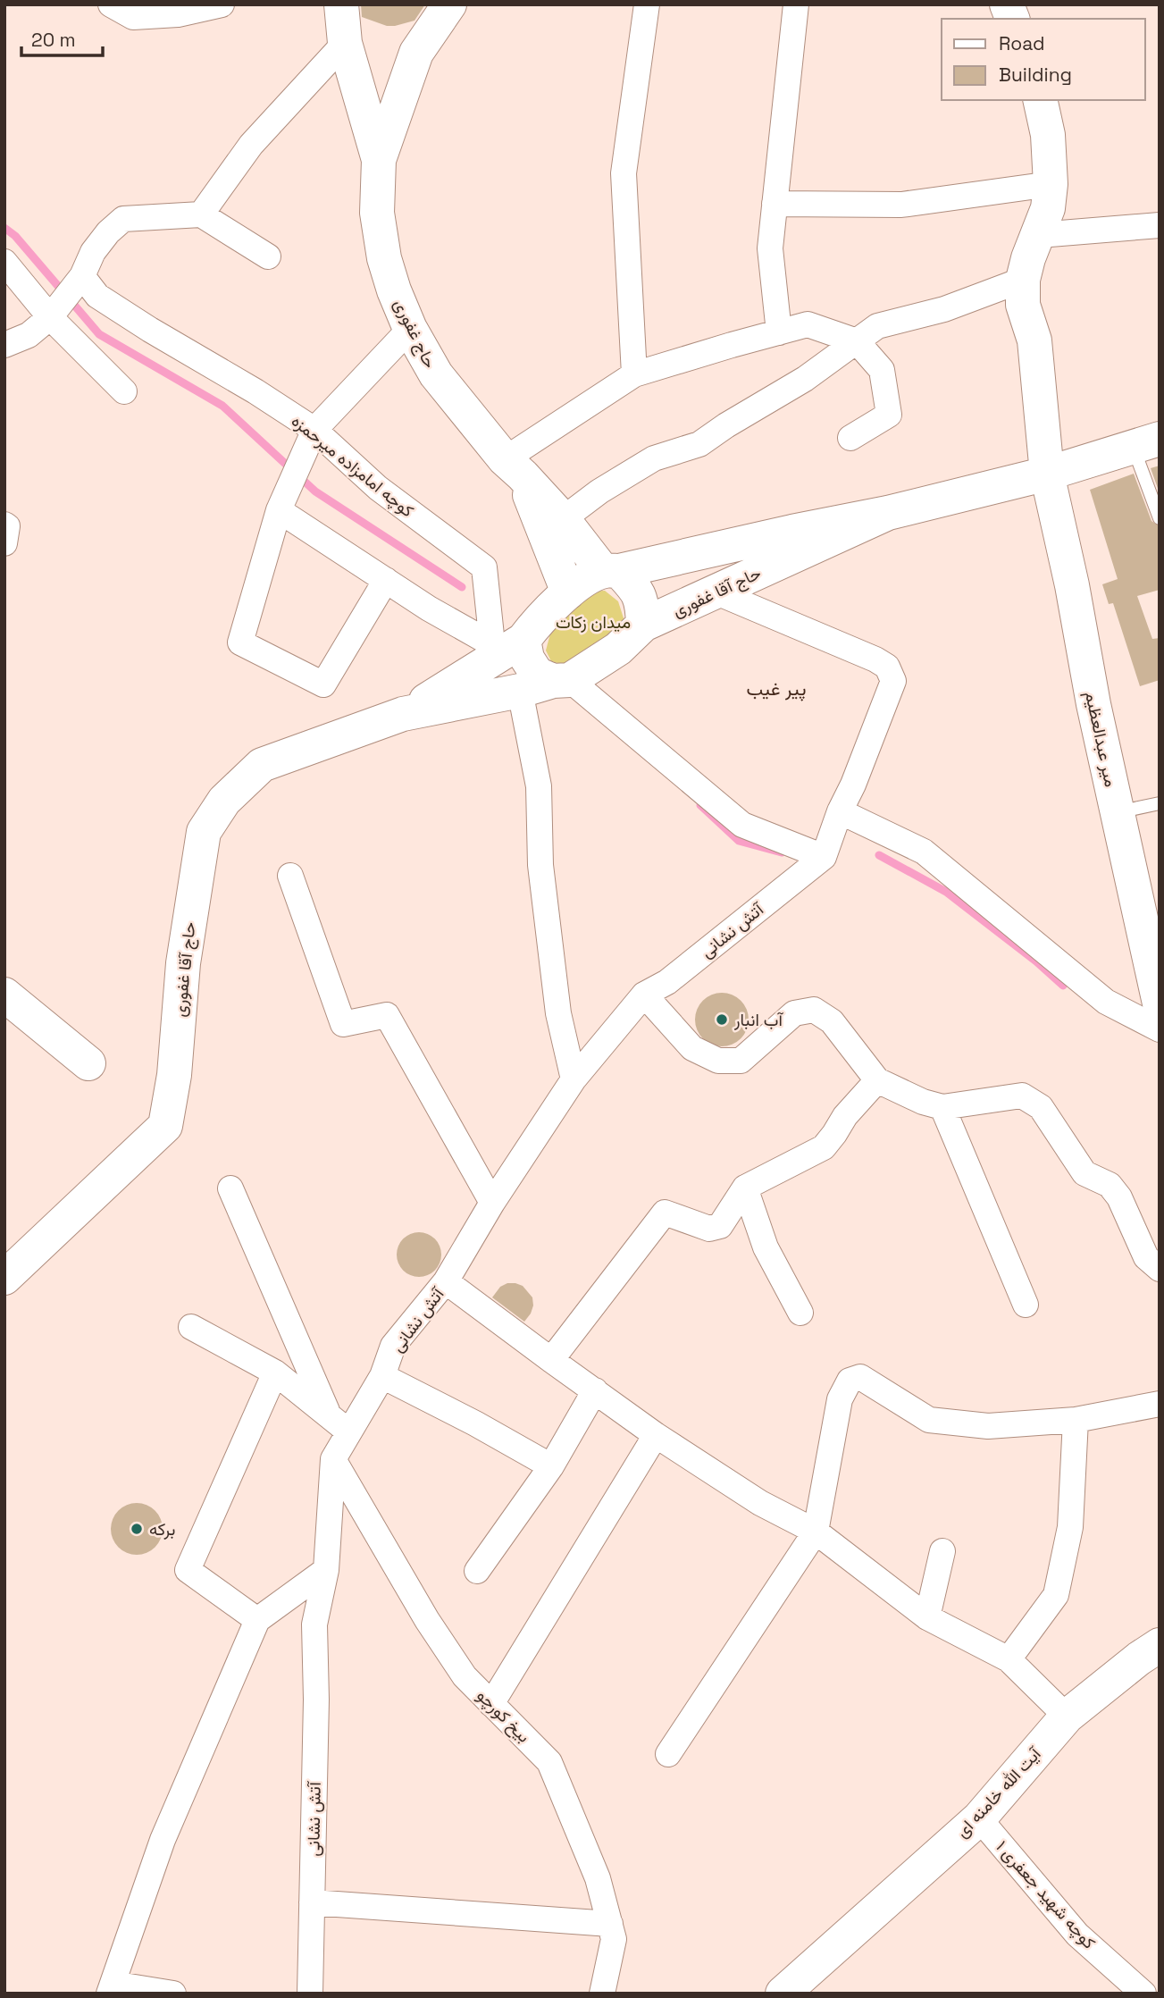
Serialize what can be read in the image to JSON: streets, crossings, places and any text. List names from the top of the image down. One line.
{"streets":{"main road":["حاج غفوری","حاج آقا غفوری","میر عبدالعظیم","آیت الله خامنه ای"],"street":["کوچه امامزاده میرحمزه","آتش نشانی","بیخ کورچو","کوچه شهید جعفری ۱"]},"crossings":[["حاج غفوری","حاج آقا غفوری"],["کوچه امامزاده میرحمزه","حاج آقا غفوری"],["کوچه امامزاده میرحمزه","آتش نشانی"],["حاج آقا غفوری","میر عبدالعظیم"],["آتش نشانی","بیخ کورچو"],["آیت الله خامنه ای","کوچه شهید جعفری ۱"]],"districts":["پیر غیب"],"parks":["میدان زکات"],"places":["آب انبار","برکه"],"legend":["Road","Building"],"scale_bar":"20 m"}
